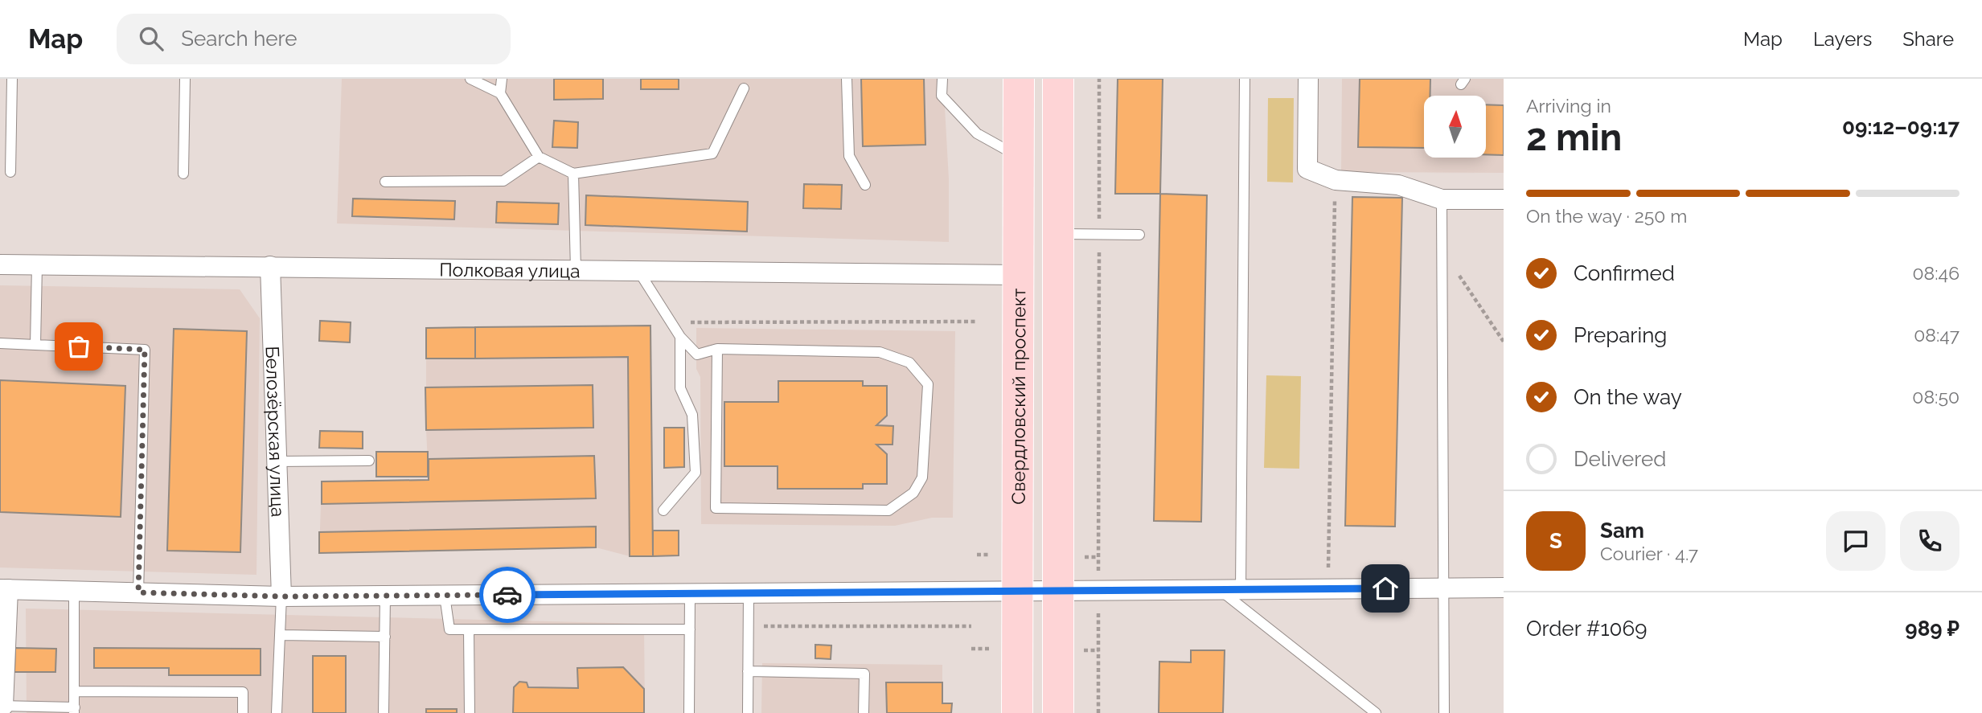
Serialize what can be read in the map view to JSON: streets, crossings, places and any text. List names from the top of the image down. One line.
{"streets":{"main road":["Свердловский проспект"],"street":["Полковая улица","Белозёрская улица"]},"crossings":[["Полковая улица","Свердловский проспект"],["Полковая улица","Белозёрская улица"]],"north":"top","page":{"header":"Map","search":"Search here","nav":["Map","Layers","Share"],"heading":["2 min","Arriving in","09:12–09:17"],"panel":["Sam","Courier · 4.7","Order #1069","989 ₽"],"bar":"On the way · 250 m","list":[["Confirmed","08:46"],["Preparing","08:47"],["On the way","08:50"],"Delivered"],"round":"S"}}
